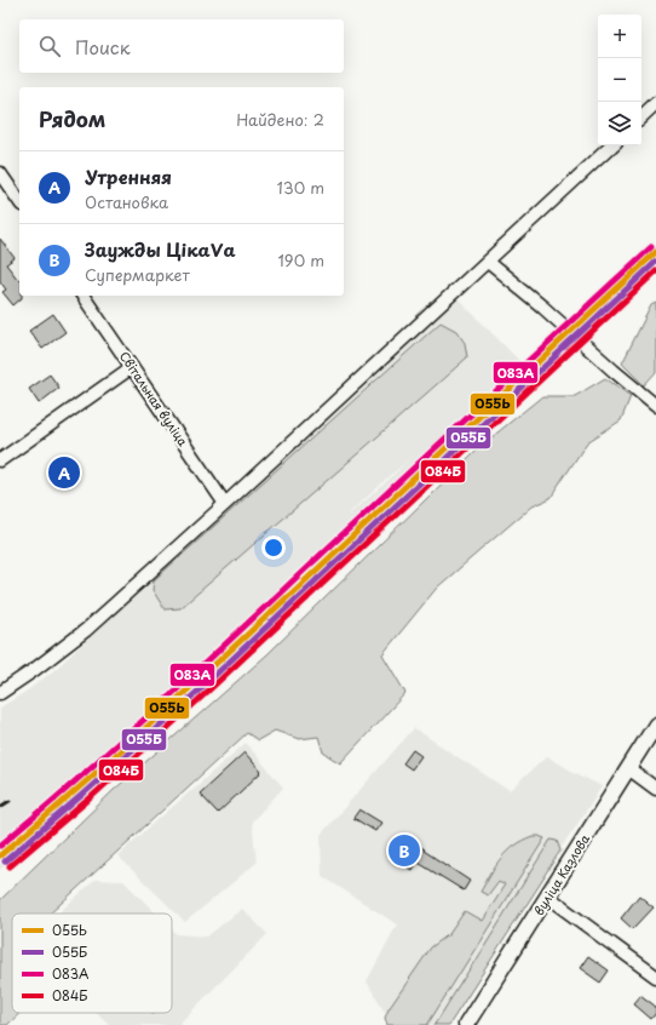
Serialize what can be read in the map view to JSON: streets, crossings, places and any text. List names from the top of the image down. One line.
{"streets":{"main road":["вуліца Казлова"],"street":["Світальная вуліца"]},"lines":["transit line 083А","transit line 055Ь","transit line 055Б","transit line 084Б"],"legend":["055Ь","055Б","083А","084Б"],"page":{"map_buttons":["+","−"],"search":"Поиск","heading":["Рядом","Найдено: 2"],"list":[{"mark":"A","name":"Утренняя","note":"Остановка","value":"130 m"},{"mark":"B","name":"Заужды ЦікаVа","note":"Супермаркет","value":"190 m"}],"pins":["A","B"]}}
